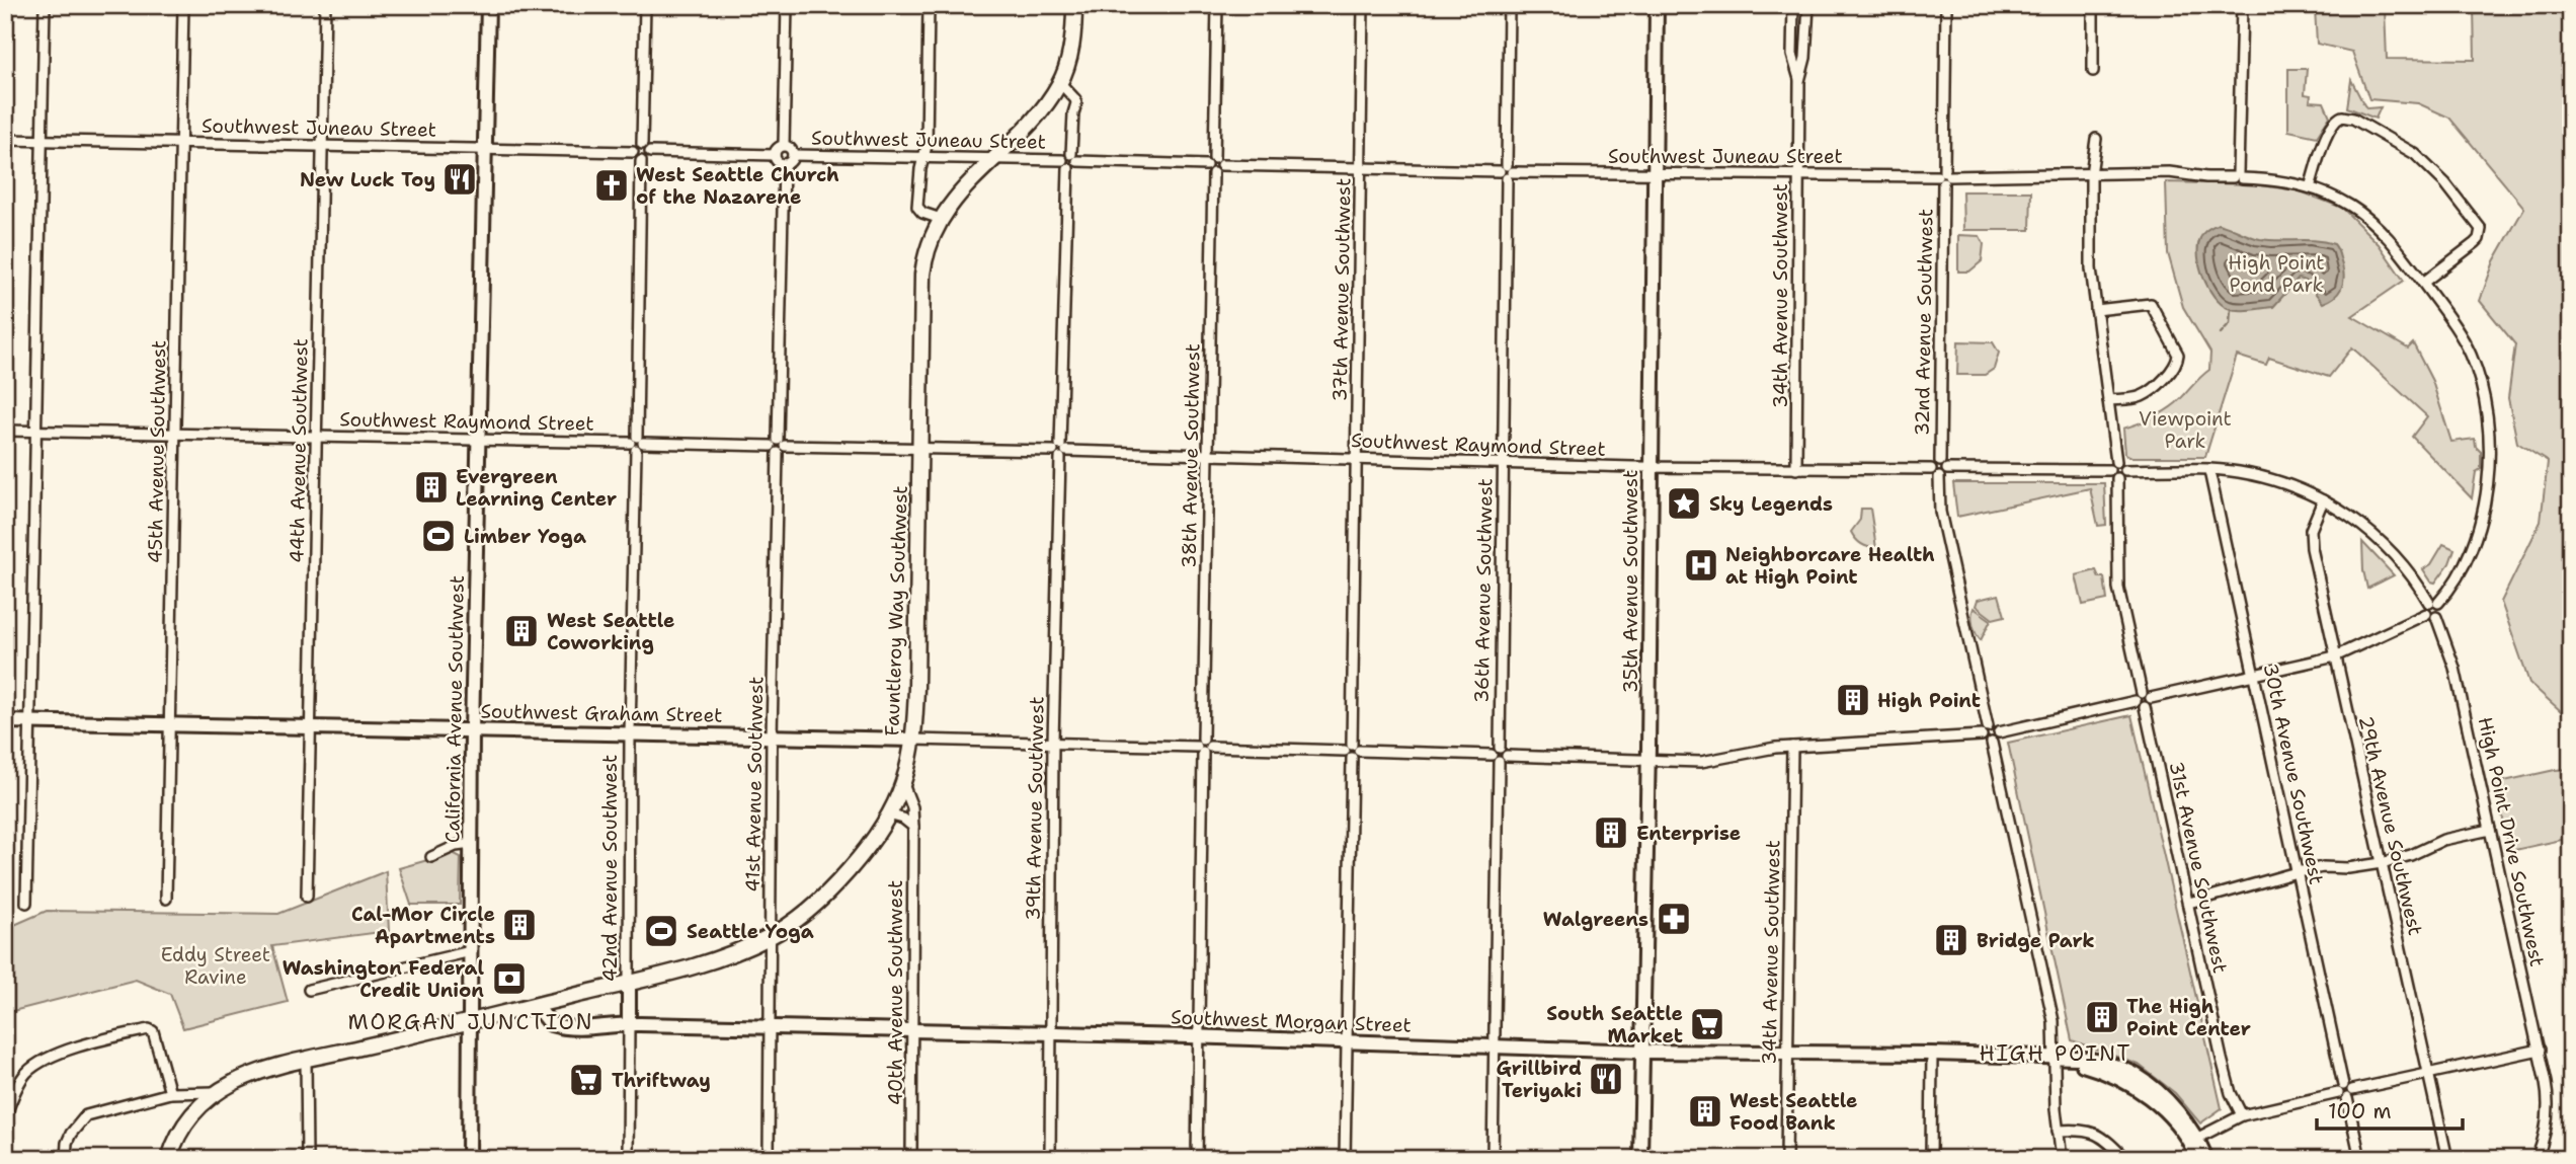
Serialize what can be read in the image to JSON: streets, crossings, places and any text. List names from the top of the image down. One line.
{"streets":{"main road":["Fauntleroy Way Southwest"],"street":["Southwest Juneau Street","37th Avenue Southwest","34th Avenue Southwest","32nd Avenue Southwest","Southwest Raymond Street","44th Avenue Southwest","45th Avenue Southwest","38th Avenue Southwest","35th Avenue Southwest","36th Avenue Southwest","California Avenue Southwest","Southwest Graham Street","30th Avenue Southwest","41st Avenue Southwest","39th Avenue Southwest","29th Avenue Southwest","High Point Drive Southwest","31st Avenue Southwest","42nd Avenue Southwest","40th Avenue Southwest","Southwest Morgan Street"]},"crossings":[["Southwest Juneau Street","37th Avenue Southwest"],["Southwest Juneau Street","34th Avenue Southwest"],["Southwest Juneau Street","32nd Avenue Southwest"],["Southwest Juneau Street","44th Avenue Southwest"],["Southwest Juneau Street","45th Avenue Southwest"],["Southwest Juneau Street","38th Avenue Southwest"],["Southwest Juneau Street","35th Avenue Southwest"],["Southwest Juneau Street","36th Avenue Southwest"],["Southwest Juneau Street","Fauntleroy Way Southwest"],["Southwest Juneau Street","California Avenue Southwest"],["Southwest Juneau Street","41st Avenue Southwest"],["Southwest Juneau Street","39th Avenue Southwest"],["Southwest Juneau Street","42nd Avenue Southwest"],["37th Avenue Southwest","Southwest Raymond Street"],["37th Avenue Southwest","Southwest Graham Street"],["37th Avenue Southwest","Southwest Morgan Street"],["34th Avenue Southwest","Southwest Raymond Street"],["34th Avenue Southwest","Southwest Graham Street"],["34th Avenue Southwest","Southwest Morgan Street"],["32nd Avenue Southwest","Southwest Raymond Street"],["Southwest Raymond Street","44th Avenue Southwest"],["Southwest Raymond Street","45th Avenue Southwest"],["Southwest Raymond Street","38th Avenue Southwest"],["Southwest Raymond Street","35th Avenue Southwest"],["Southwest Raymond Street","36th Avenue Southwest"],["Southwest Raymond Street","Fauntleroy Way Southwest"],["Southwest Raymond Street","California Avenue Southwest"],["Southwest Raymond Street","41st Avenue Southwest"],["Southwest Raymond Street","39th Avenue Southwest"],["Southwest Raymond Street","42nd Avenue Southwest"],["44th Avenue Southwest","Southwest Graham Street"],["45th Avenue Southwest","Southwest Graham Street"],["38th Avenue Southwest","Southwest Graham Street"],["38th Avenue Southwest","Southwest Morgan Street"],["35th Avenue Southwest","Southwest Graham Street"],["35th Avenue Southwest","Southwest Morgan Street"],["36th Avenue Southwest","Southwest Graham Street"],["Fauntleroy Way Southwest","California Avenue Southwest"],["Fauntleroy Way Southwest","Southwest Graham Street"],["Fauntleroy Way Southwest","41st Avenue Southwest"],["Fauntleroy Way Southwest","42nd Avenue Southwest"],["Fauntleroy Way Southwest","40th Avenue Southwest"],["Fauntleroy Way Southwest","Southwest Morgan Street"],["California Avenue Southwest","Southwest Graham Street"],["Southwest Graham Street","41st Avenue Southwest"],["Southwest Graham Street","39th Avenue Southwest"],["Southwest Graham Street","42nd Avenue Southwest"],["41st Avenue Southwest","Southwest Morgan Street"],["39th Avenue Southwest","Southwest Morgan Street"],["42nd Avenue Southwest","Southwest Morgan Street"],["40th Avenue Southwest","Southwest Morgan Street"]],"districts":["MORGAN JUNCTION","HIGH POINT"],"parks":["High Point Pond Park","Viewpoint Park","Eddy Street Ravine"],"places":{"restaurant":["New Luck Toy","Grillbird Teriyaki"],"church":["West Seattle Church of the Nazarene"],"building":["Evergreen Learning Center","West Seattle Coworking","High Point","Enterprise","Cal-Mor Circle Apartments","Bridge Park","The High Point Center","West Seattle Food Bank"],"place":["Sky Legends"],"sports":["Limber Yoga","Seattle Yoga"],"hospital":["Neighborcare Health at High Point"],"pharmacy":["Walgreens"],"bank":["Washington Federal Credit Union"],"supermarket":["South Seattle Market","Thriftway"]},"scale_bar":"100 m"}
